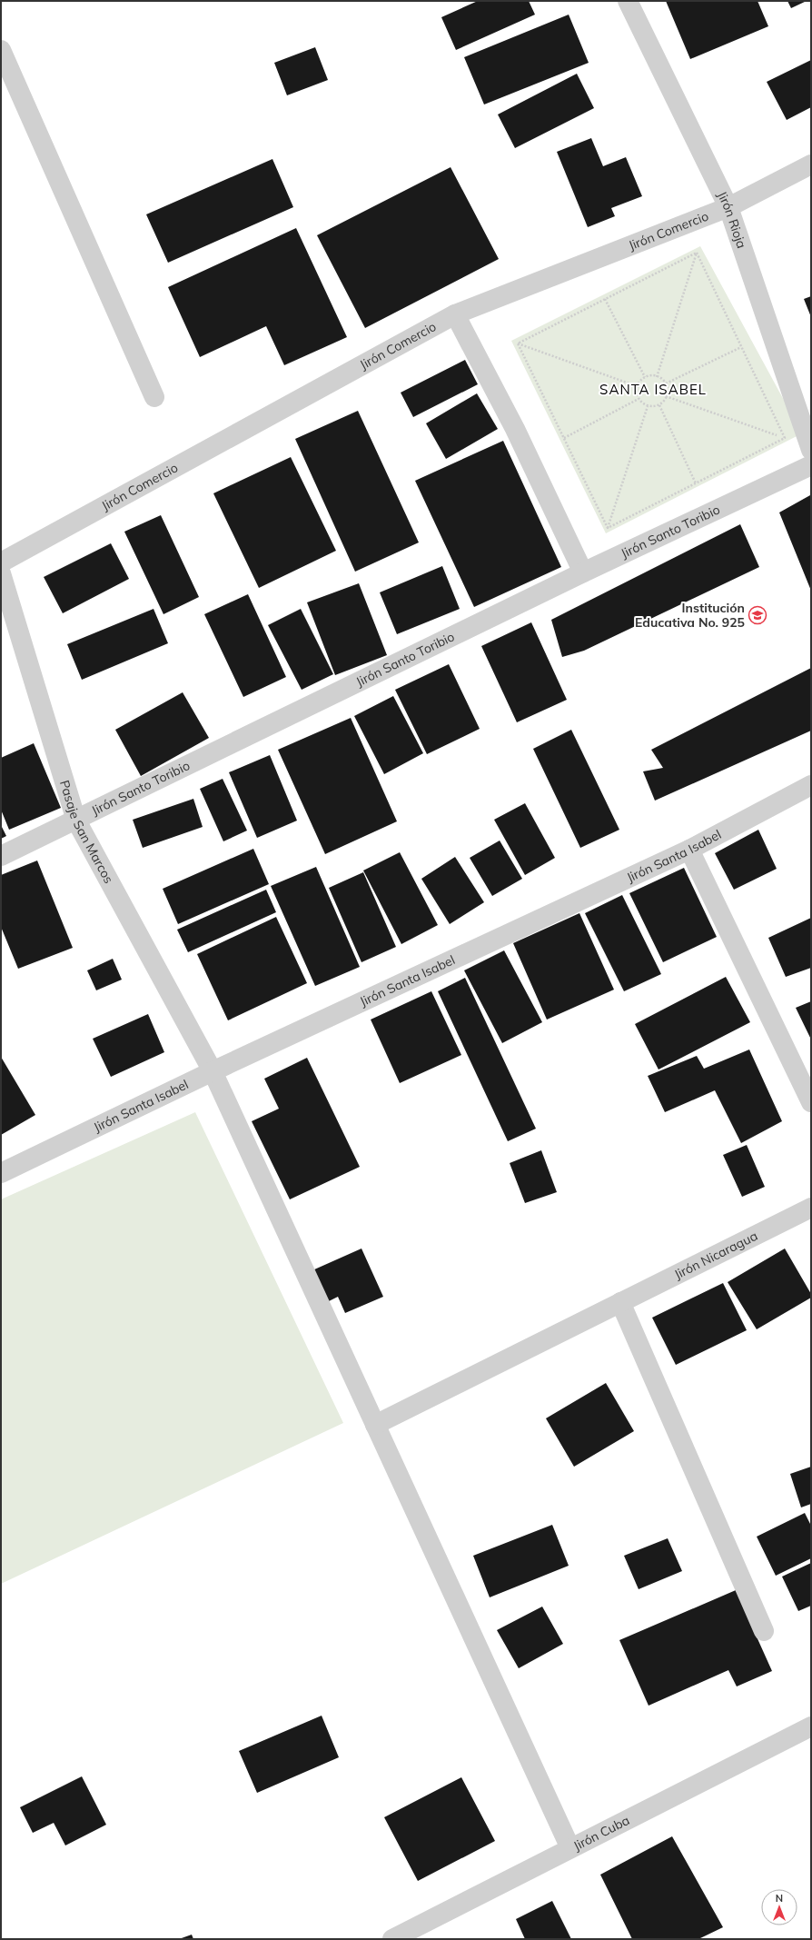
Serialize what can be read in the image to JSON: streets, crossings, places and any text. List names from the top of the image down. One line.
{"streets":{"street":["Jirón Rioja","Jirón Comercio","Jirón Santo Toribio","Pasaje San Marcos","Jirón Santa Isabel","Jirón Nicaragua","Jirón Cuba"]},"crossings":[["Jirón Rioja","Jirón Comercio"],["Jirón Santo Toribio","Pasaje San Marcos"],["Pasaje San Marcos","Jirón Santa Isabel"],["Pasaje San Marcos","Jirón Nicaragua"],["Pasaje San Marcos","Jirón Cuba"]],"districts":["SANTA ISABEL"],"places":{"school or university":["Institución Educativa No. 925"]},"north":"top"}
